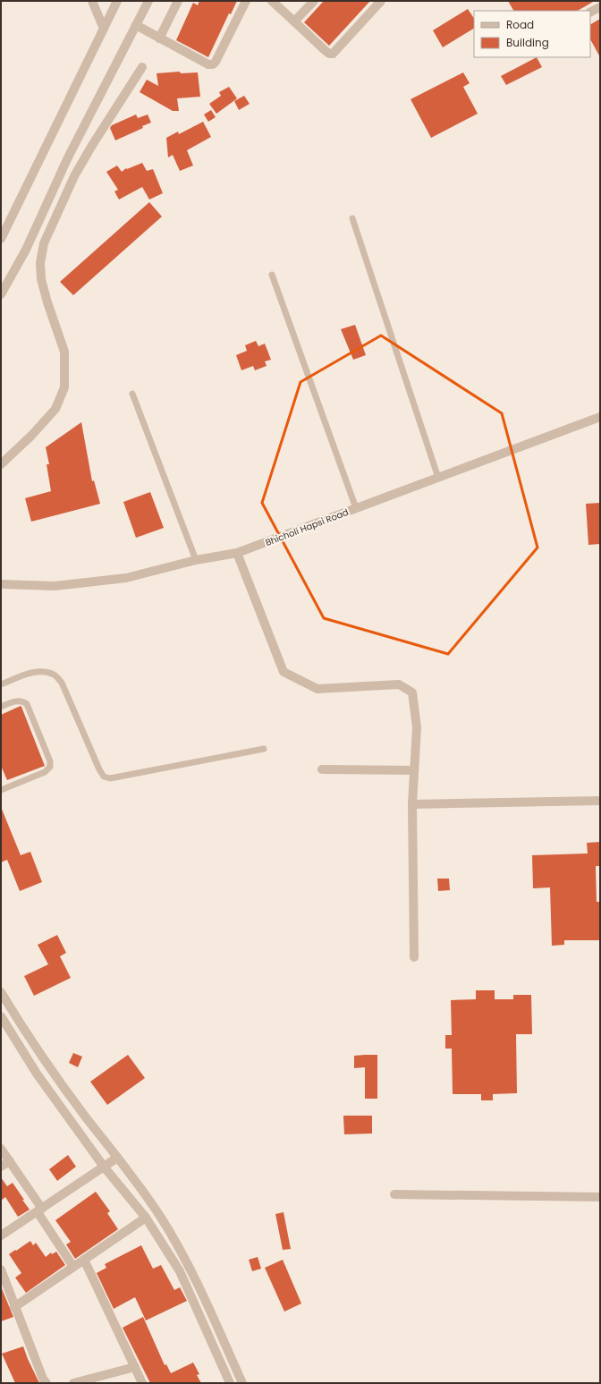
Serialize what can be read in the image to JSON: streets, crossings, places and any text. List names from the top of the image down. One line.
{"streets":{"street":["Bhicholi Hapsi Road"]},"legend":["Road","Building"]}
